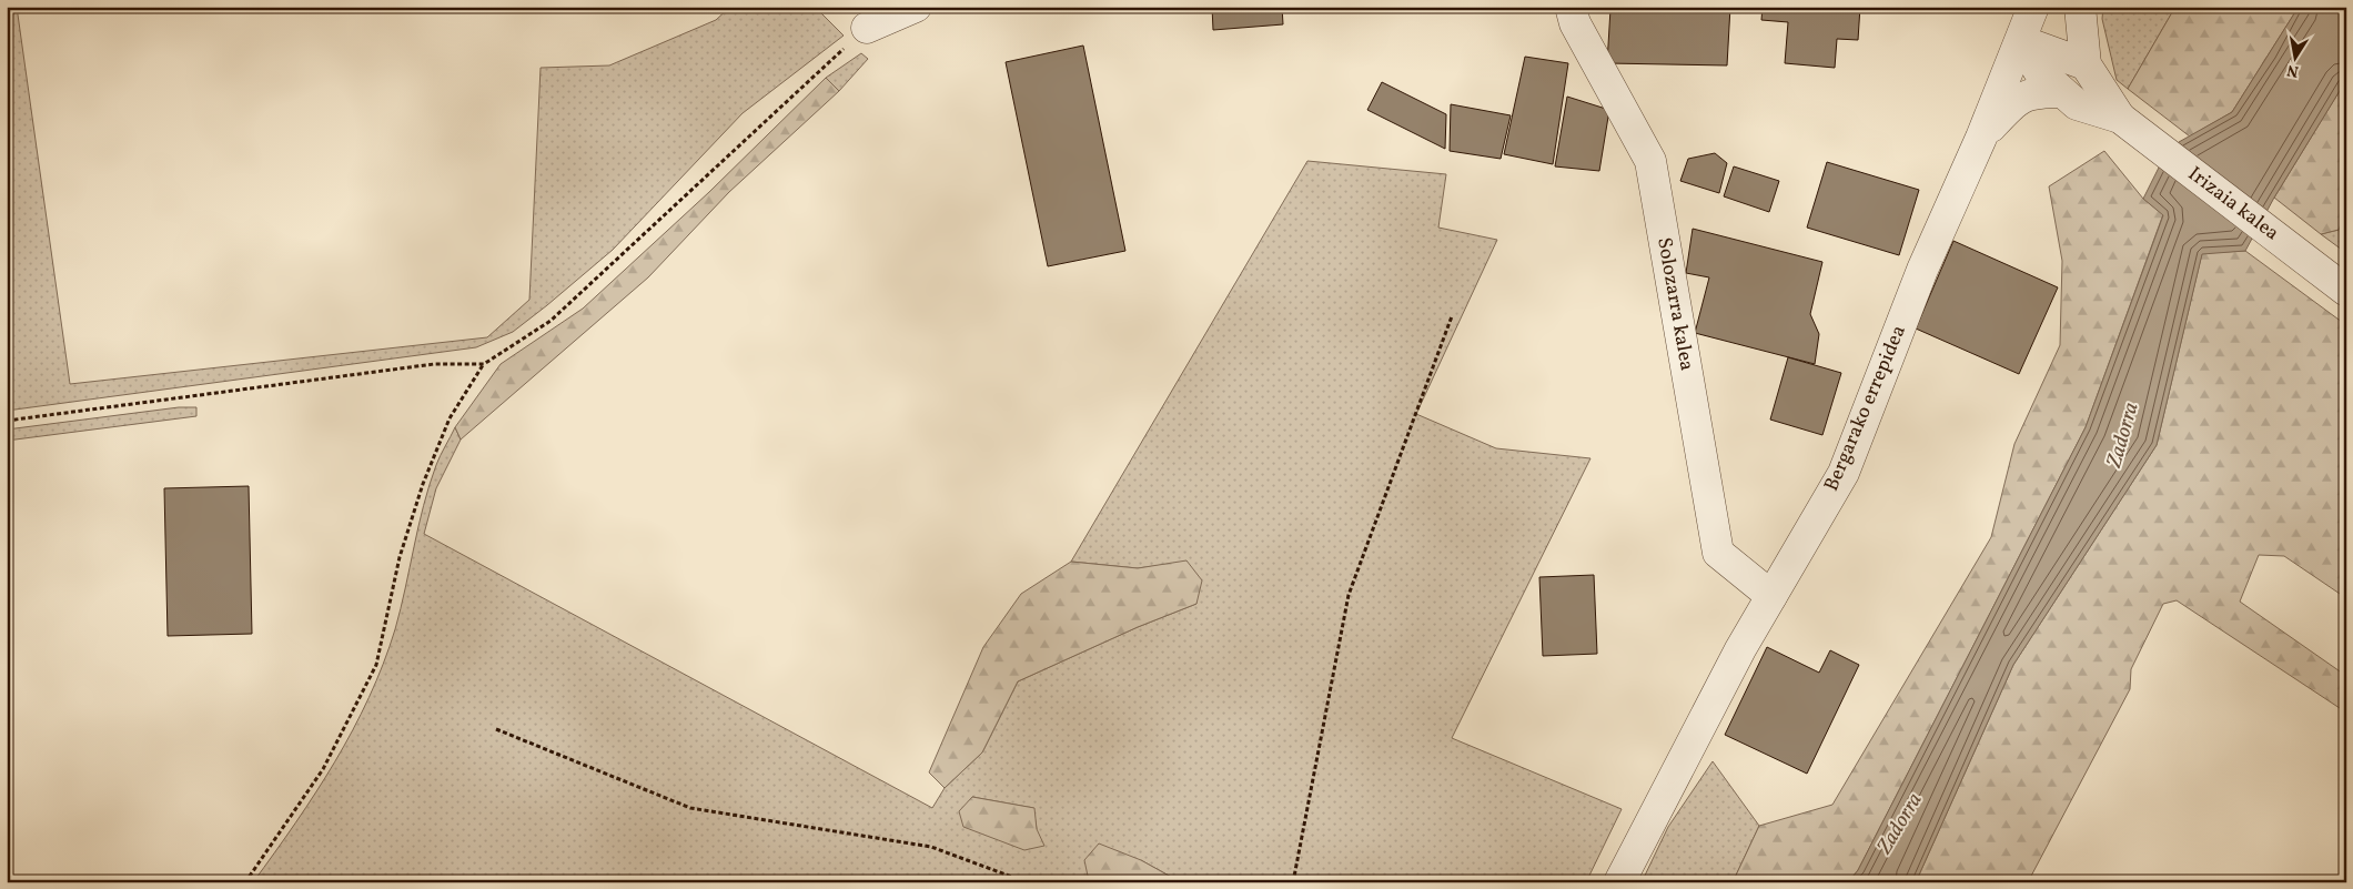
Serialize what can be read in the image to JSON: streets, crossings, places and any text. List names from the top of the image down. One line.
{"streets":{"street":["Irizaia kalea","Solozarra kalea","Bergarako errepidea"]},"crossings":[["Irizaia kalea","Bergarako errepidea"],["Solozarra kalea","Bergarako errepidea"]],"water":["Zadorra"],"north":"bottom"}
